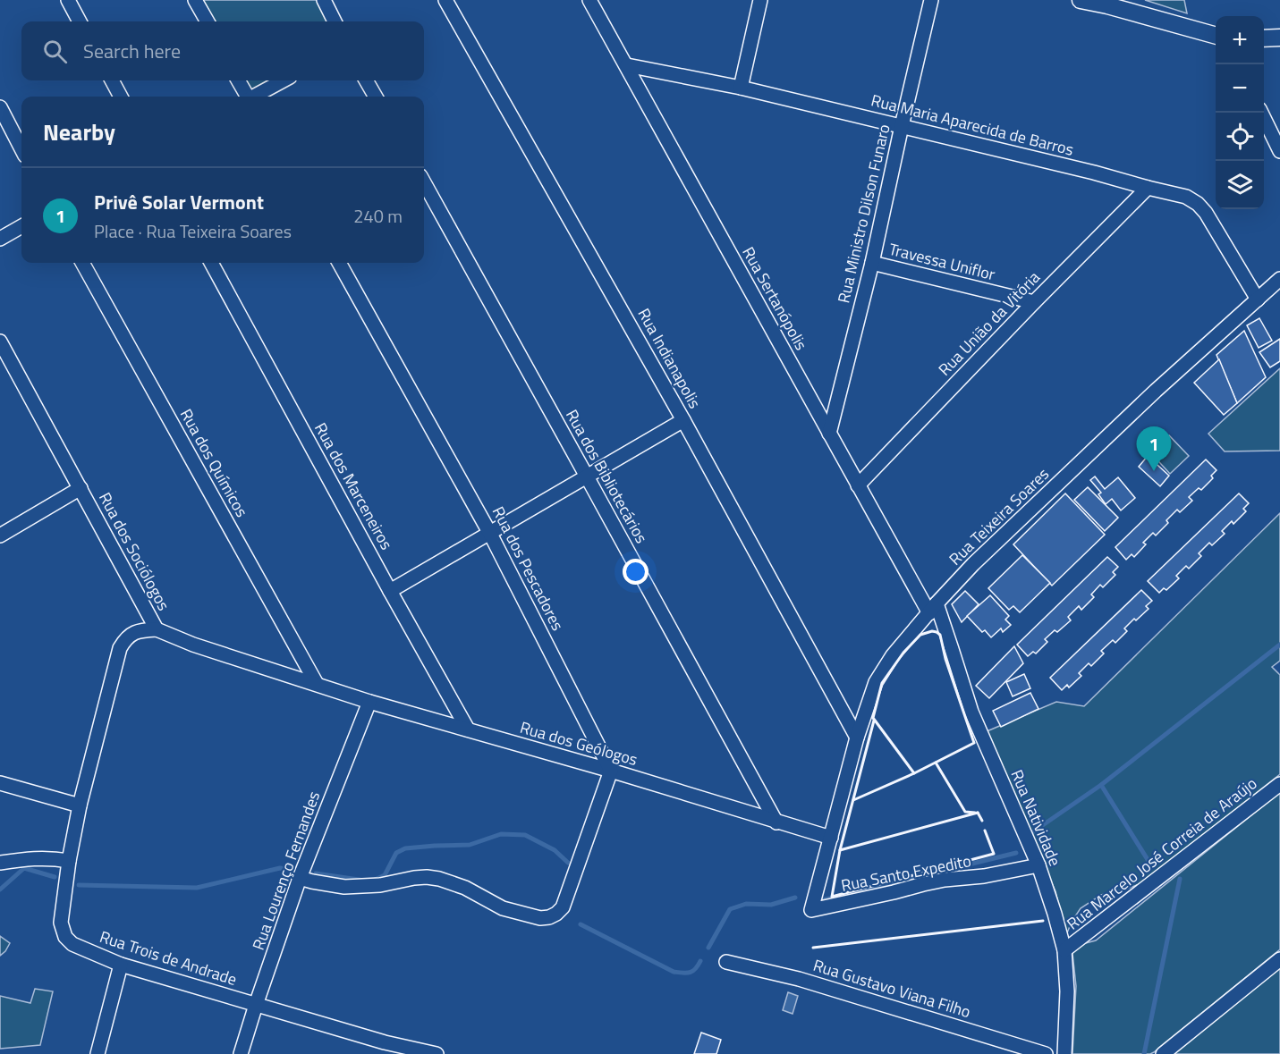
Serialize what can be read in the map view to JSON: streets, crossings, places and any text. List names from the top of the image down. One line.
{"streets":{"street":["Rua Maria Aparecida de Barros","Rua Ministro Dilson Funaro","Travessa Uniflor","Rua Sertanópolis","Rua União da Vitória","Rua Indianapolis","Rua dos Químicos","Rua dos Bibliotecários","Rua dos Marceneiros","Rua Teixeira Soares","Rua dos Sociólogos","Rua dos Pescadores","Rua dos Geólogos","Rua Natividade","Rua Marcelo José Correia de Araújo","Rua Lourenço Fernandes","Rua Santo Expedito","Rua Trois de Andrade","Rua Gustavo Viana Filho"]},"crossings":[["Rua Maria Aparecida de Barros","Rua Ministro Dilson Funaro"],["Rua Maria Aparecida de Barros","Rua Sertanópolis"],["Rua Maria Aparecida de Barros","Rua União da Vitória"],["Rua Maria Aparecida de Barros","Rua Teixeira Soares"],["Rua Ministro Dilson Funaro","Travessa Uniflor"],["Rua Ministro Dilson Funaro","Rua Sertanópolis"],["Travessa Uniflor","Rua União da Vitória"],["Rua Sertanópolis","Rua União da Vitória"],["Rua Sertanópolis","Rua Teixeira Soares"],["Rua Sertanópolis","Rua Natividade"],["Rua Indianapolis","Rua Teixeira Soares"],["Rua dos Químicos","Rua dos Sociólogos"],["Rua dos Químicos","Rua dos Geólogos"],["Rua dos Bibliotecários","Rua dos Geólogos"],["Rua dos Marceneiros","Rua dos Geólogos"],["Rua Teixeira Soares","Rua dos Geólogos"],["Rua Teixeira Soares","Rua Natividade"],["Rua Teixeira Soares","Rua Santo Expedito"],["Rua dos Sociólogos","Rua dos Geólogos"],["Rua dos Sociólogos","Rua Trois de Andrade"],["Rua dos Pescadores","Rua dos Geólogos"],["Rua dos Geólogos","Rua Lourenço Fernandes"],["Rua Natividade","Rua Marcelo José Correia de Araújo"],["Rua Natividade","Rua Santo Expedito"],["Rua Lourenço Fernandes","Rua Trois de Andrade"]],"page":{"map_buttons":["+","−"],"search":"Search here","heading":"Nearby","list":[{"mark":"1","name":"Privê Solar Vermont","note":"Place · Rua Teixeira Soares","value":"240 m"}],"pins":"1"}}
